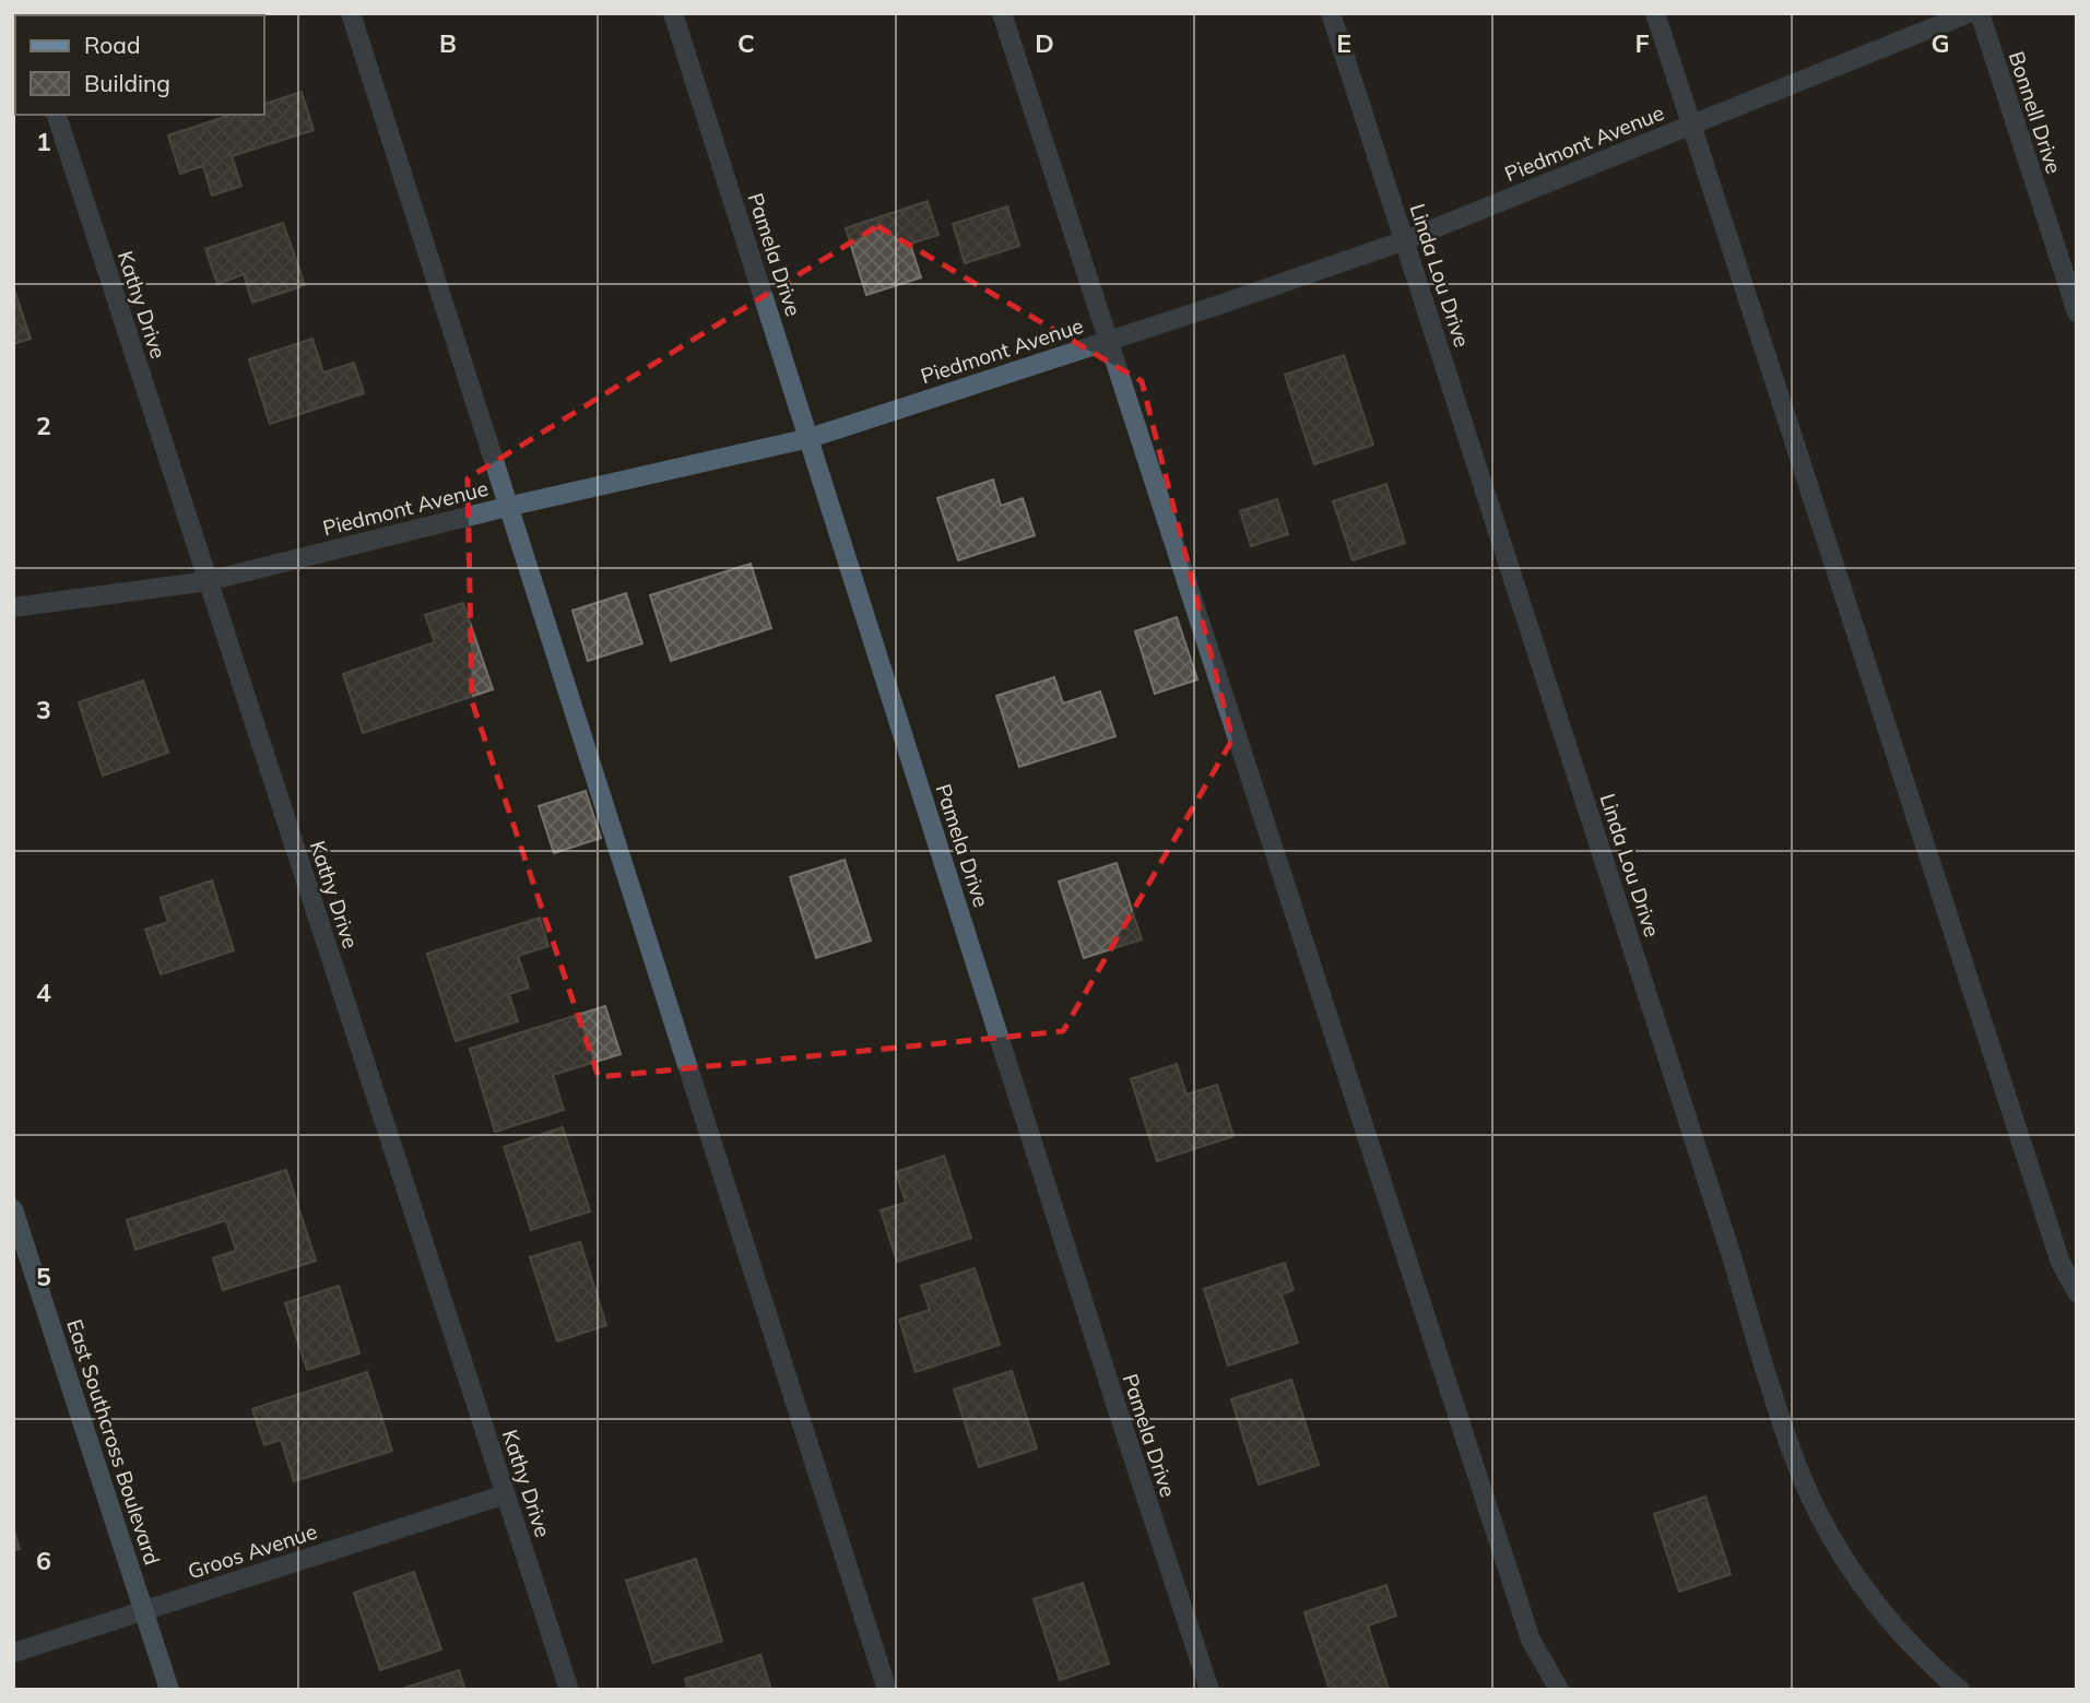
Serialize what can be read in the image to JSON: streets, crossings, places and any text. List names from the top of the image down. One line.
{"streets":{"main road":["East Southcross Boulevard"],"street":["Bonnell Drive","Piedmont Avenue","Pamela Drive","Linda Lou Drive","Kathy Drive","Groos Avenue"]},"crossings":[["Piedmont Avenue","Pamela Drive"],["Piedmont Avenue","Linda Lou Drive"],["Piedmont Avenue","Kathy Drive"],["Kathy Drive","Groos Avenue"],["East Southcross Boulevard","Groos Avenue"]],"legend":["Road","Building"],"grid":{"columns":["B","C","D","E","F","G"],"rows":["1","2","3","4","5","6"]}}
